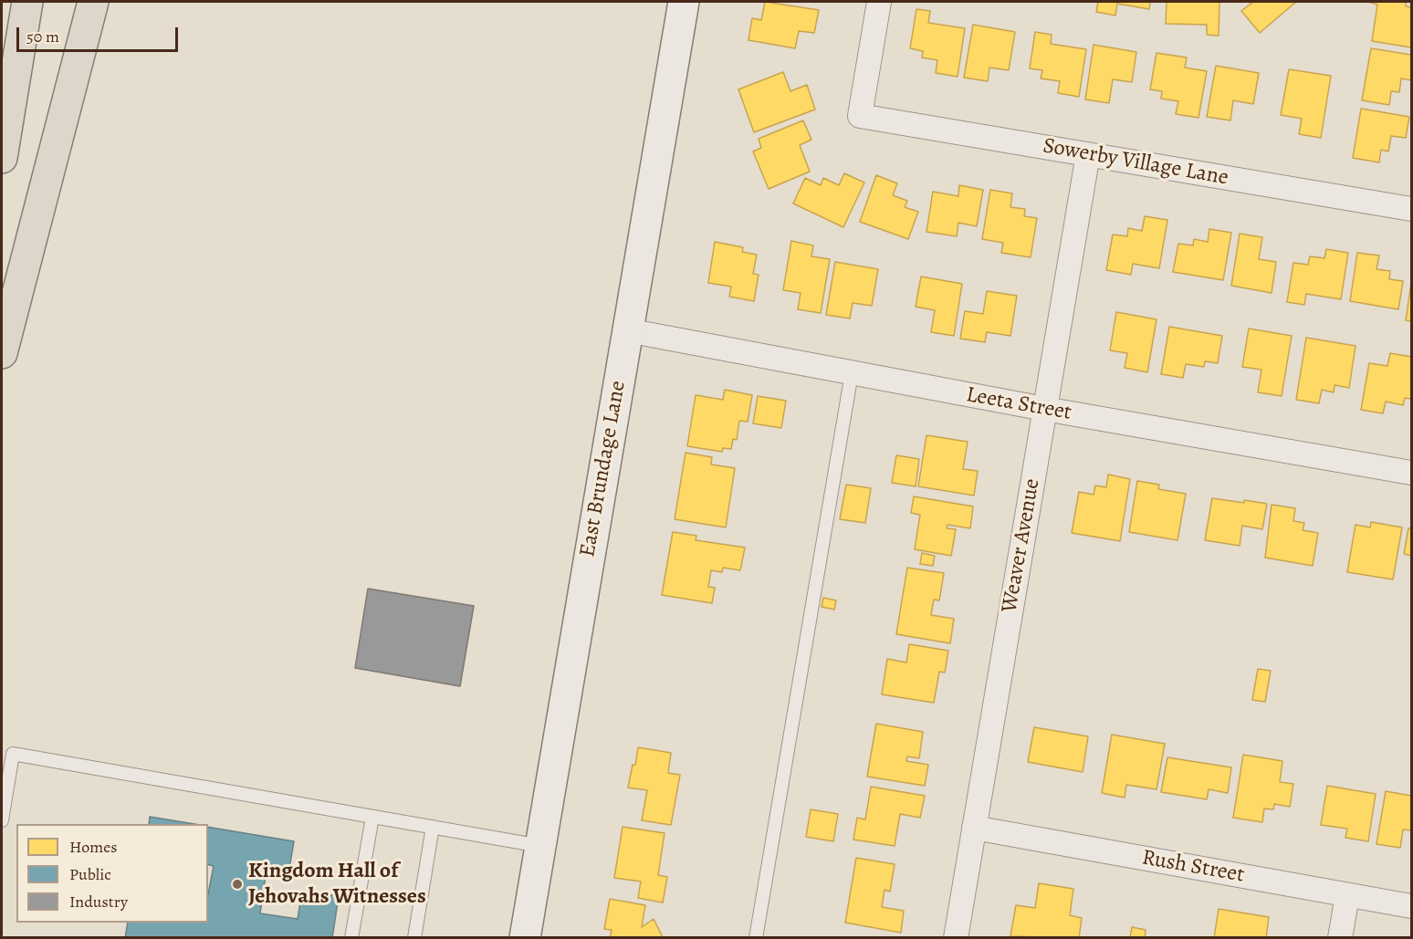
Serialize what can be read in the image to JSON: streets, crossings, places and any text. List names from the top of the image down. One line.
{"streets":{"main road":["East Brundage Lane"],"street":["Sowerby Village Lane","Leeta Street","Weaver Avenue","Rush Street"]},"crossings":[["Sowerby Village Lane","Weaver Avenue"],["Leeta Street","East Brundage Lane"],["Leeta Street","Weaver Avenue"],["Weaver Avenue","Rush Street"]],"places":["Kingdom Hall of Jehovahs Witnesses"],"legend":["Homes","Public","Industry"],"scale_bar":"50 m"}
